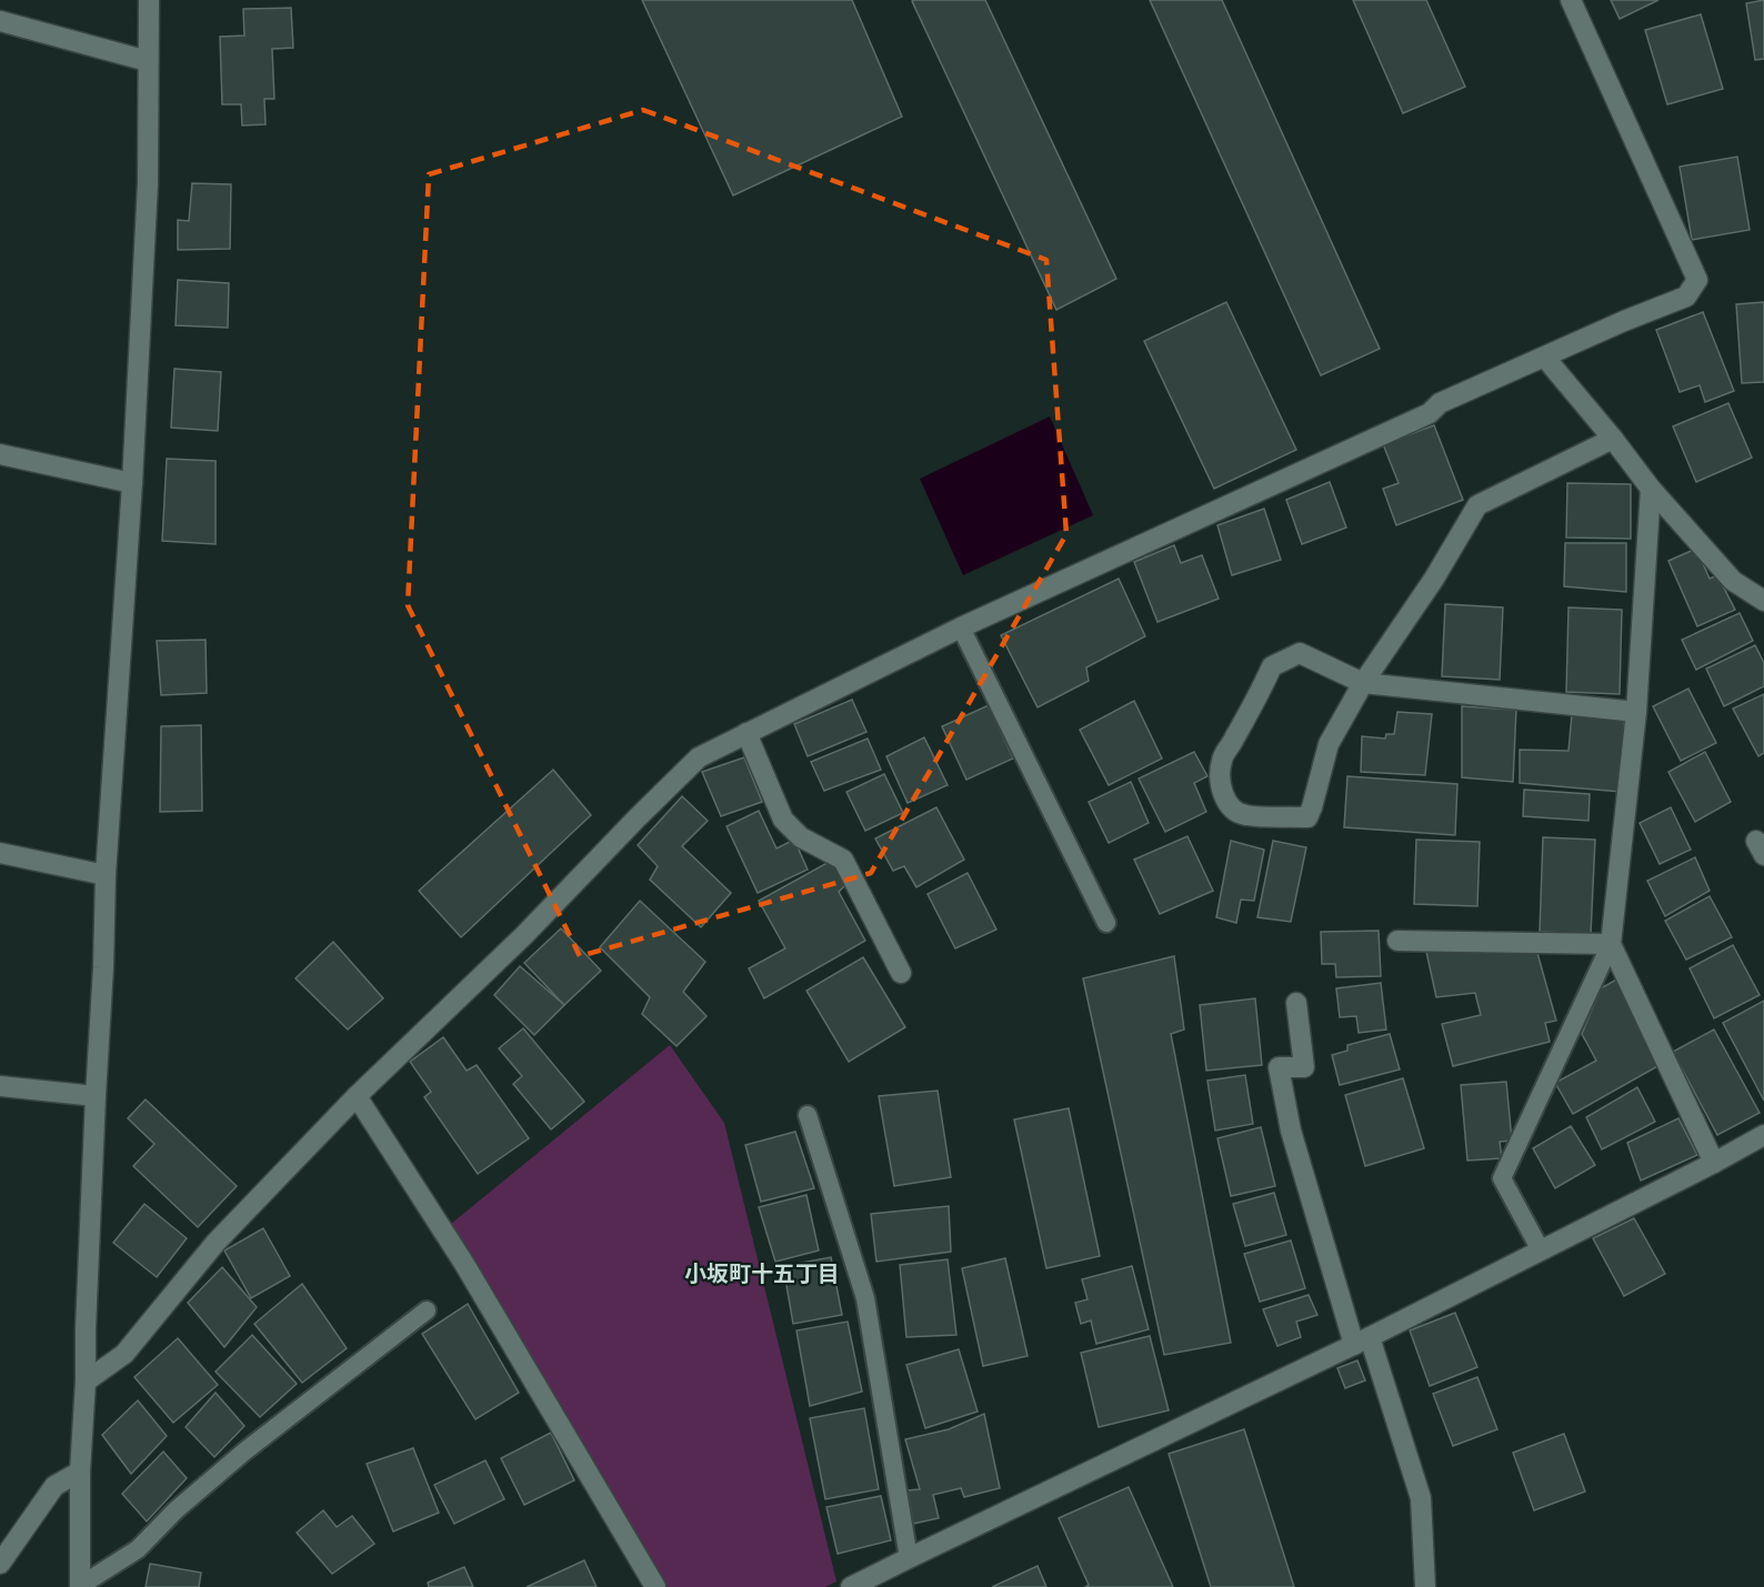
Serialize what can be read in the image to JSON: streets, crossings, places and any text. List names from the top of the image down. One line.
{"districts":["小坂町十五丁目"]}
